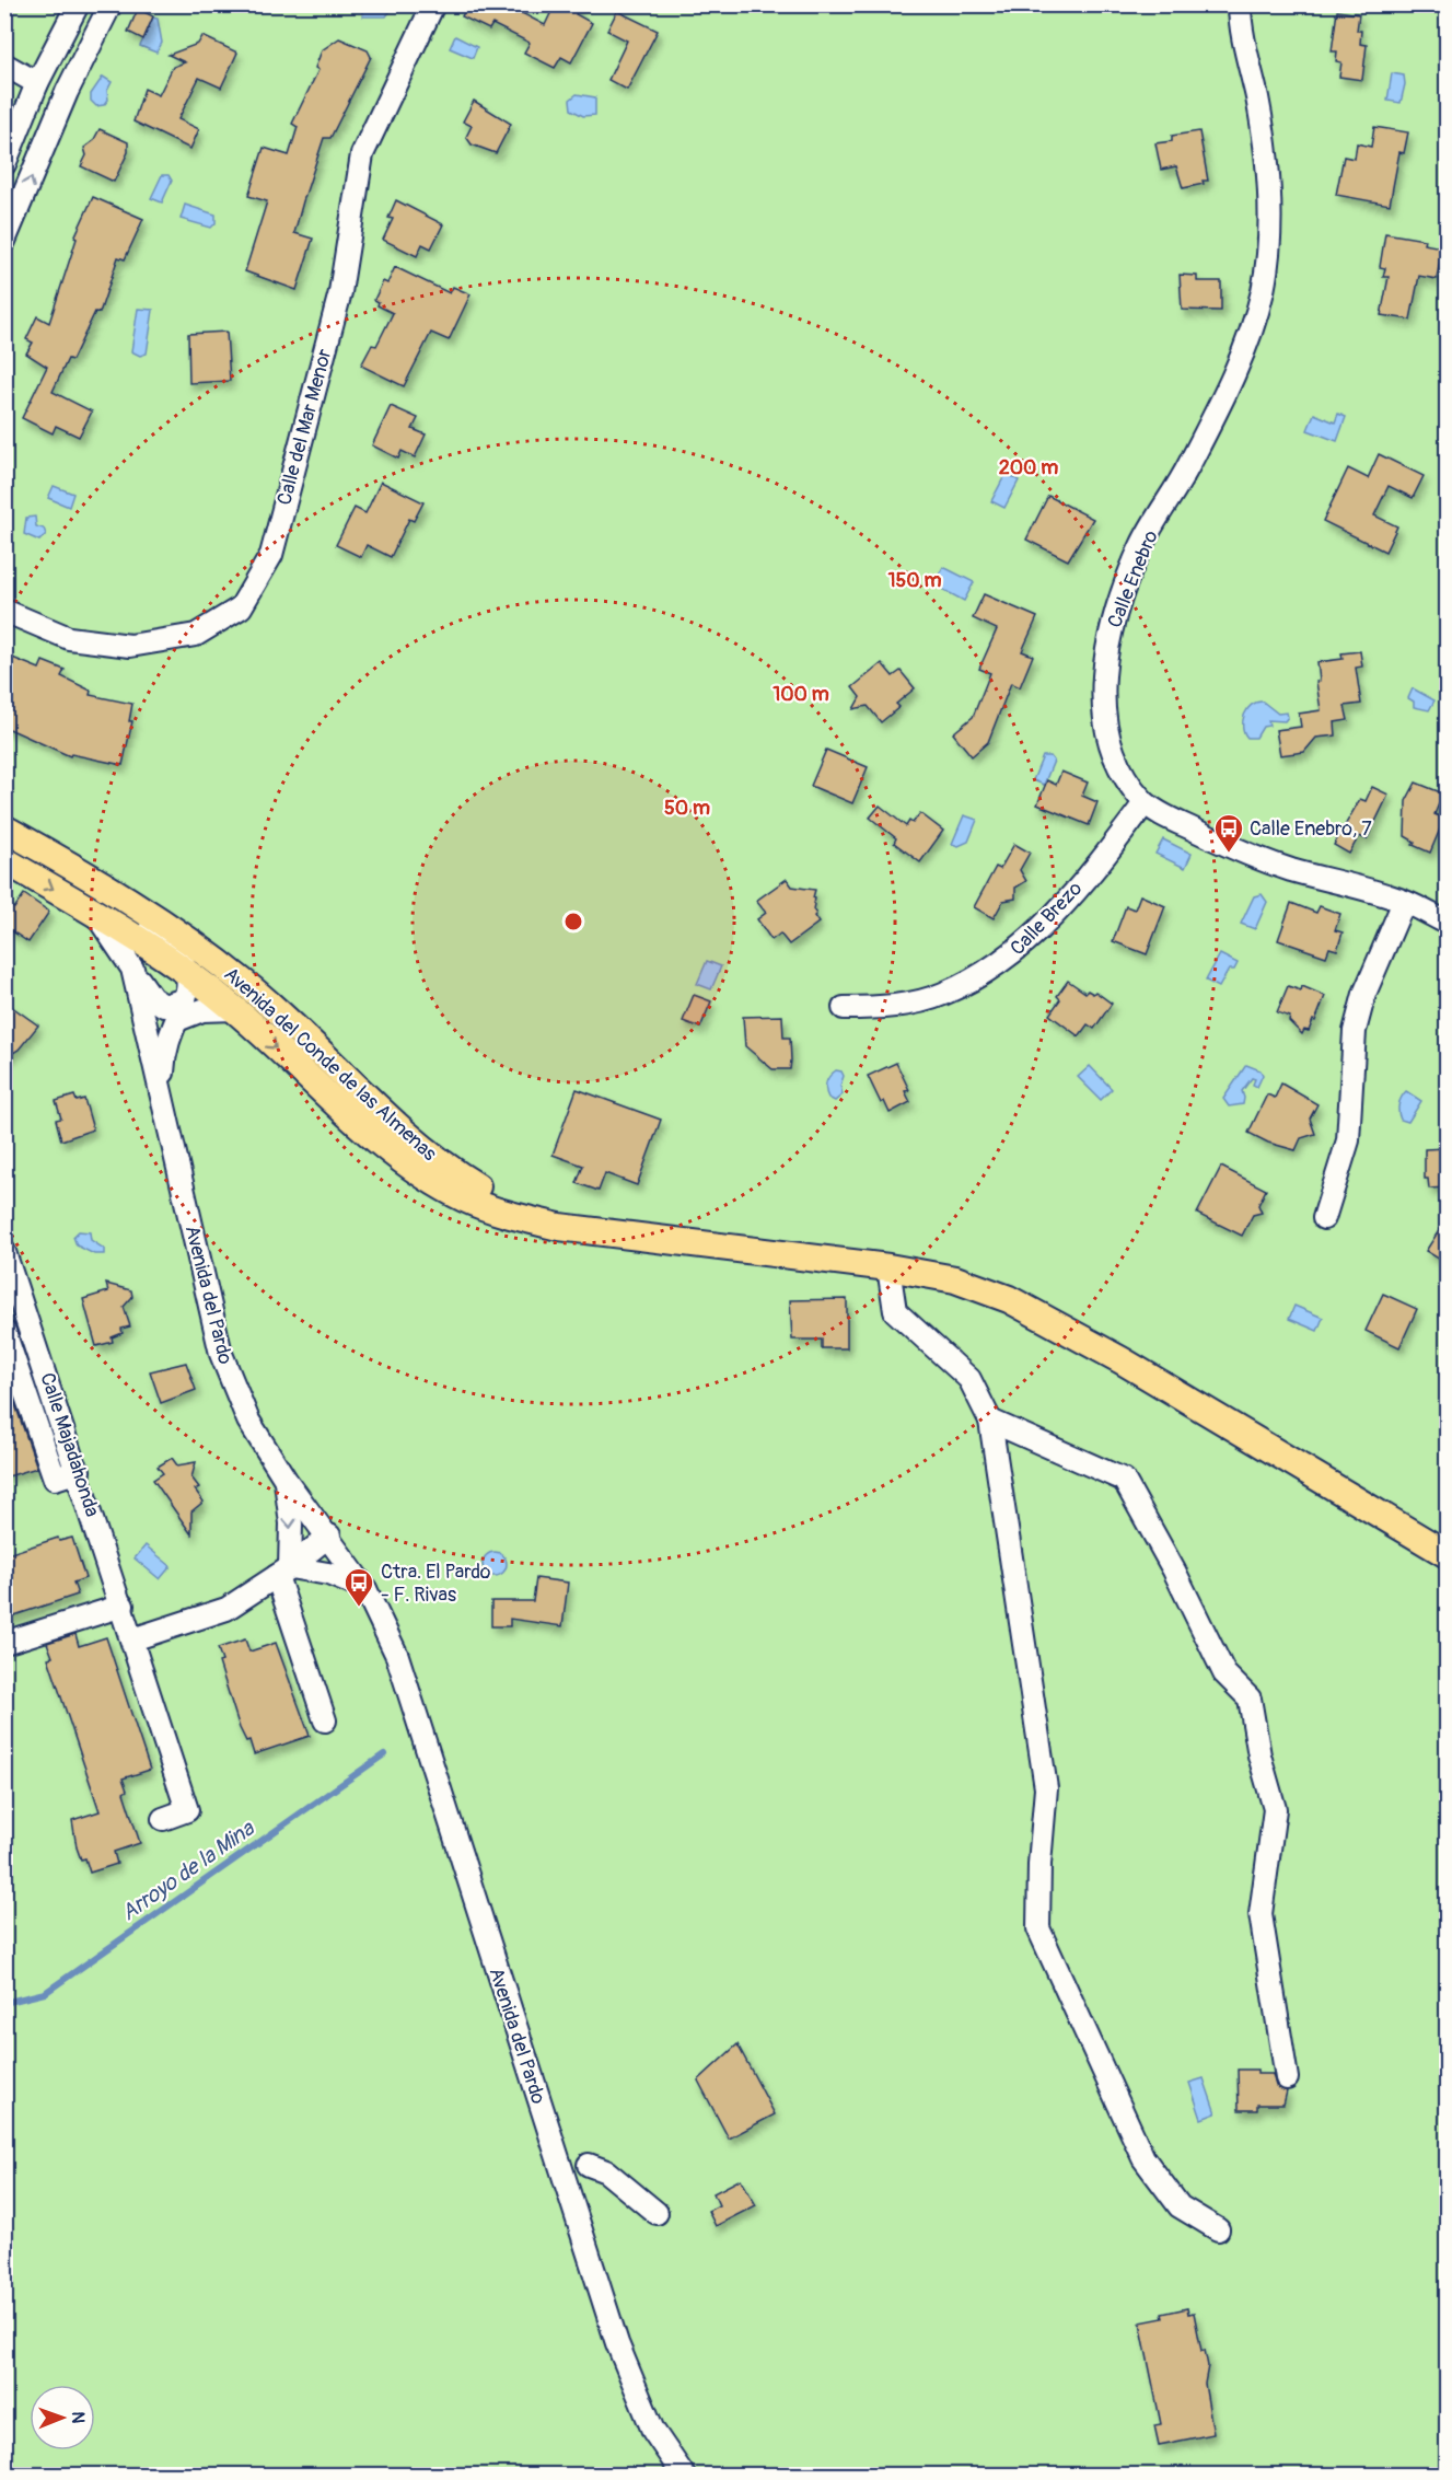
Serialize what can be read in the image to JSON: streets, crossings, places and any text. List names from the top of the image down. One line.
{"streets":{"main road":["Avenida del Conde de las Almenas"],"street":["Calle del Mar Menor","Calle Enebro","Calle Brezo","Avenida del Pardo","Calle Majadahonda"]},"crossings":[["Calle Enebro","Calle Brezo"]],"water":["Arroyo de la Mina"],"places":{"bus stop":["Calle Enebro, 7","Ctra. El Pardo - F. Rivas"]},"north":"right","rings":["200 m","150 m","100 m","50 m"]}
